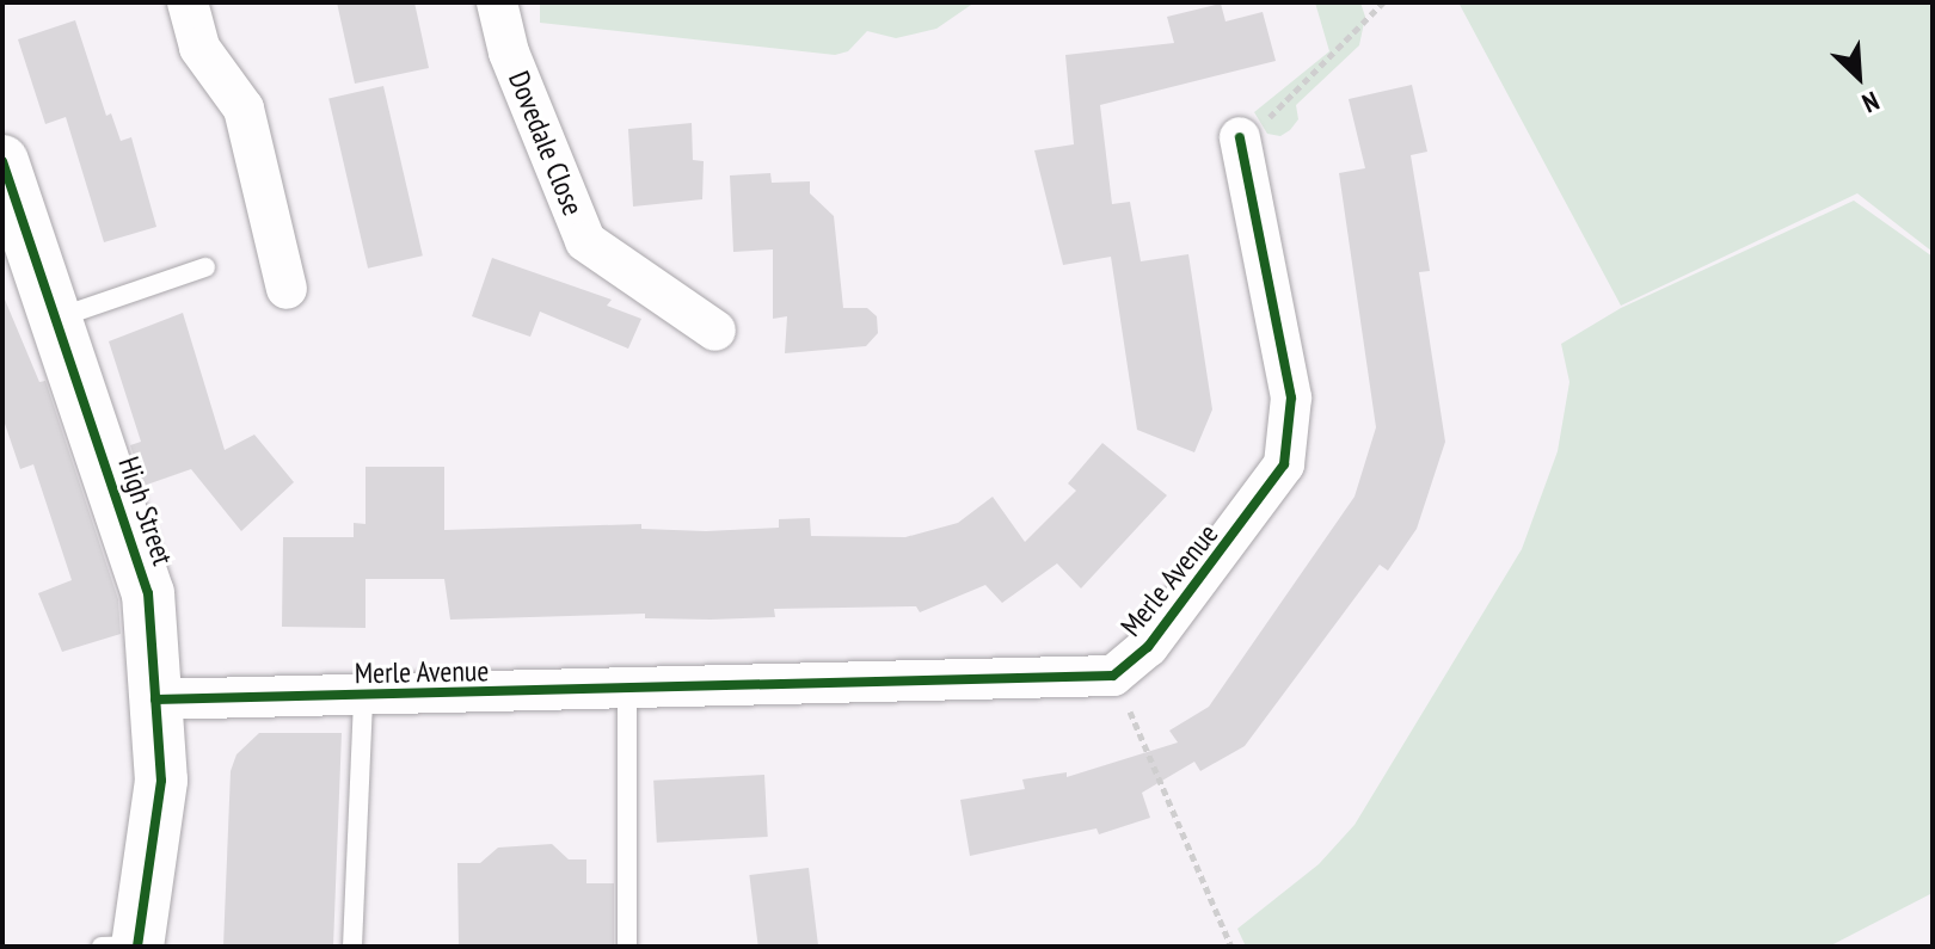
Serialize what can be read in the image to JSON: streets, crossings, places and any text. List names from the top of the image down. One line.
{"streets":{"street":["Dovedale Close","High Street","Merle Avenue"]},"crossings":[["High Street","Merle Avenue"]],"north":"bottom right"}
